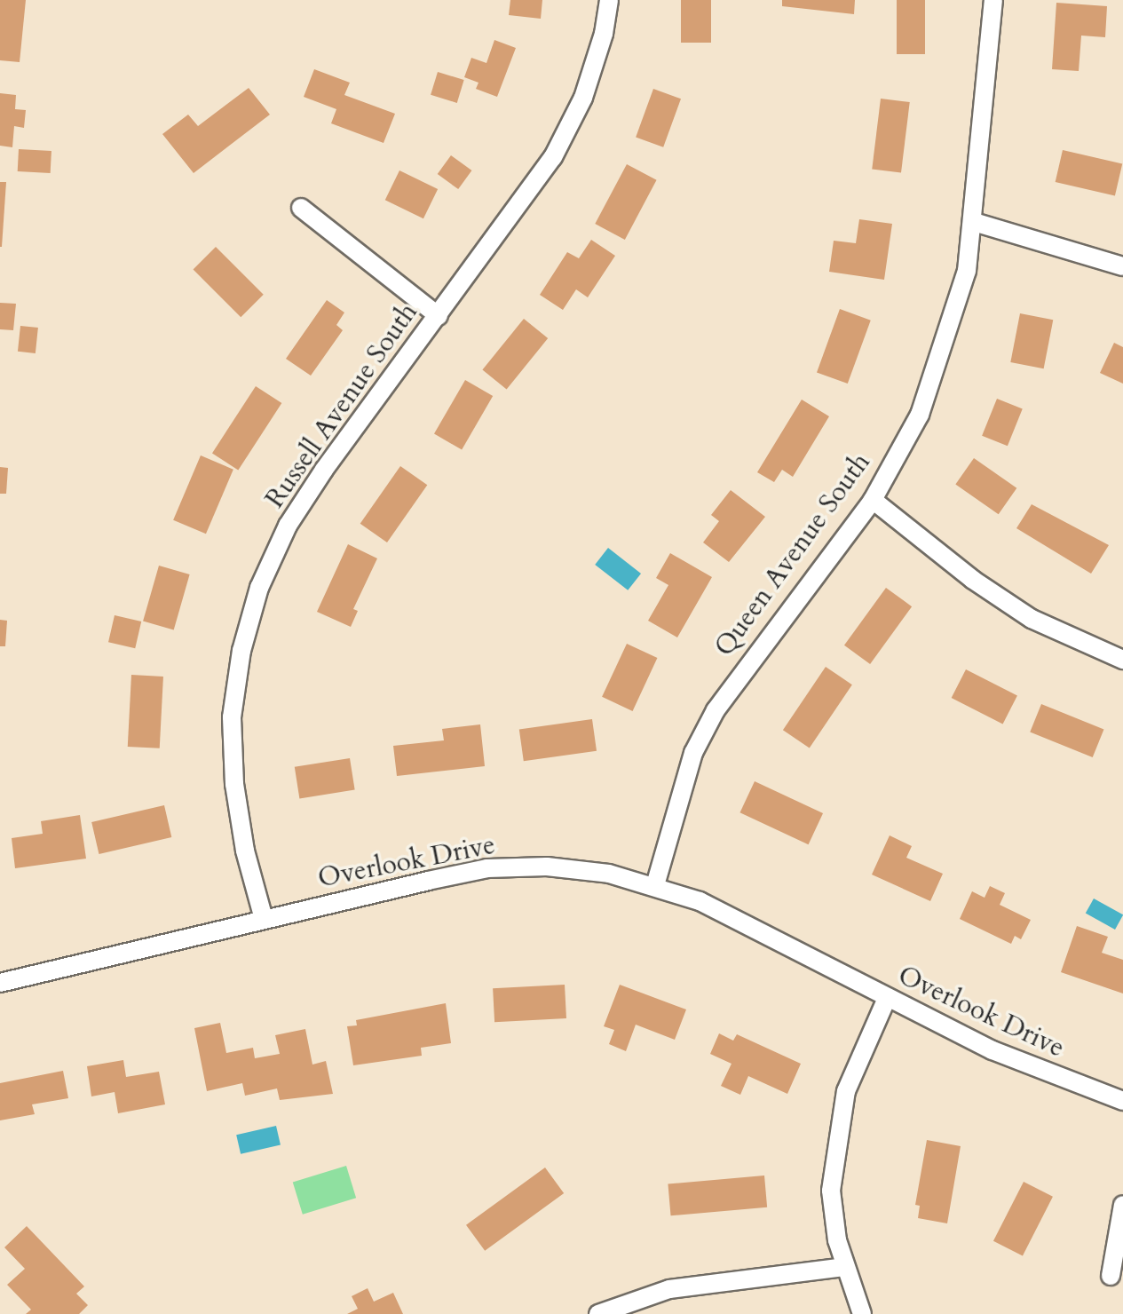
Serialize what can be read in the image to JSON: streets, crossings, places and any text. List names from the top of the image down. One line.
{"streets":{"street":["Russell Avenue South","Queen Avenue South","Overlook Drive"]},"crossings":[["Russell Avenue South","Overlook Drive"],["Queen Avenue South","Overlook Drive"]]}
